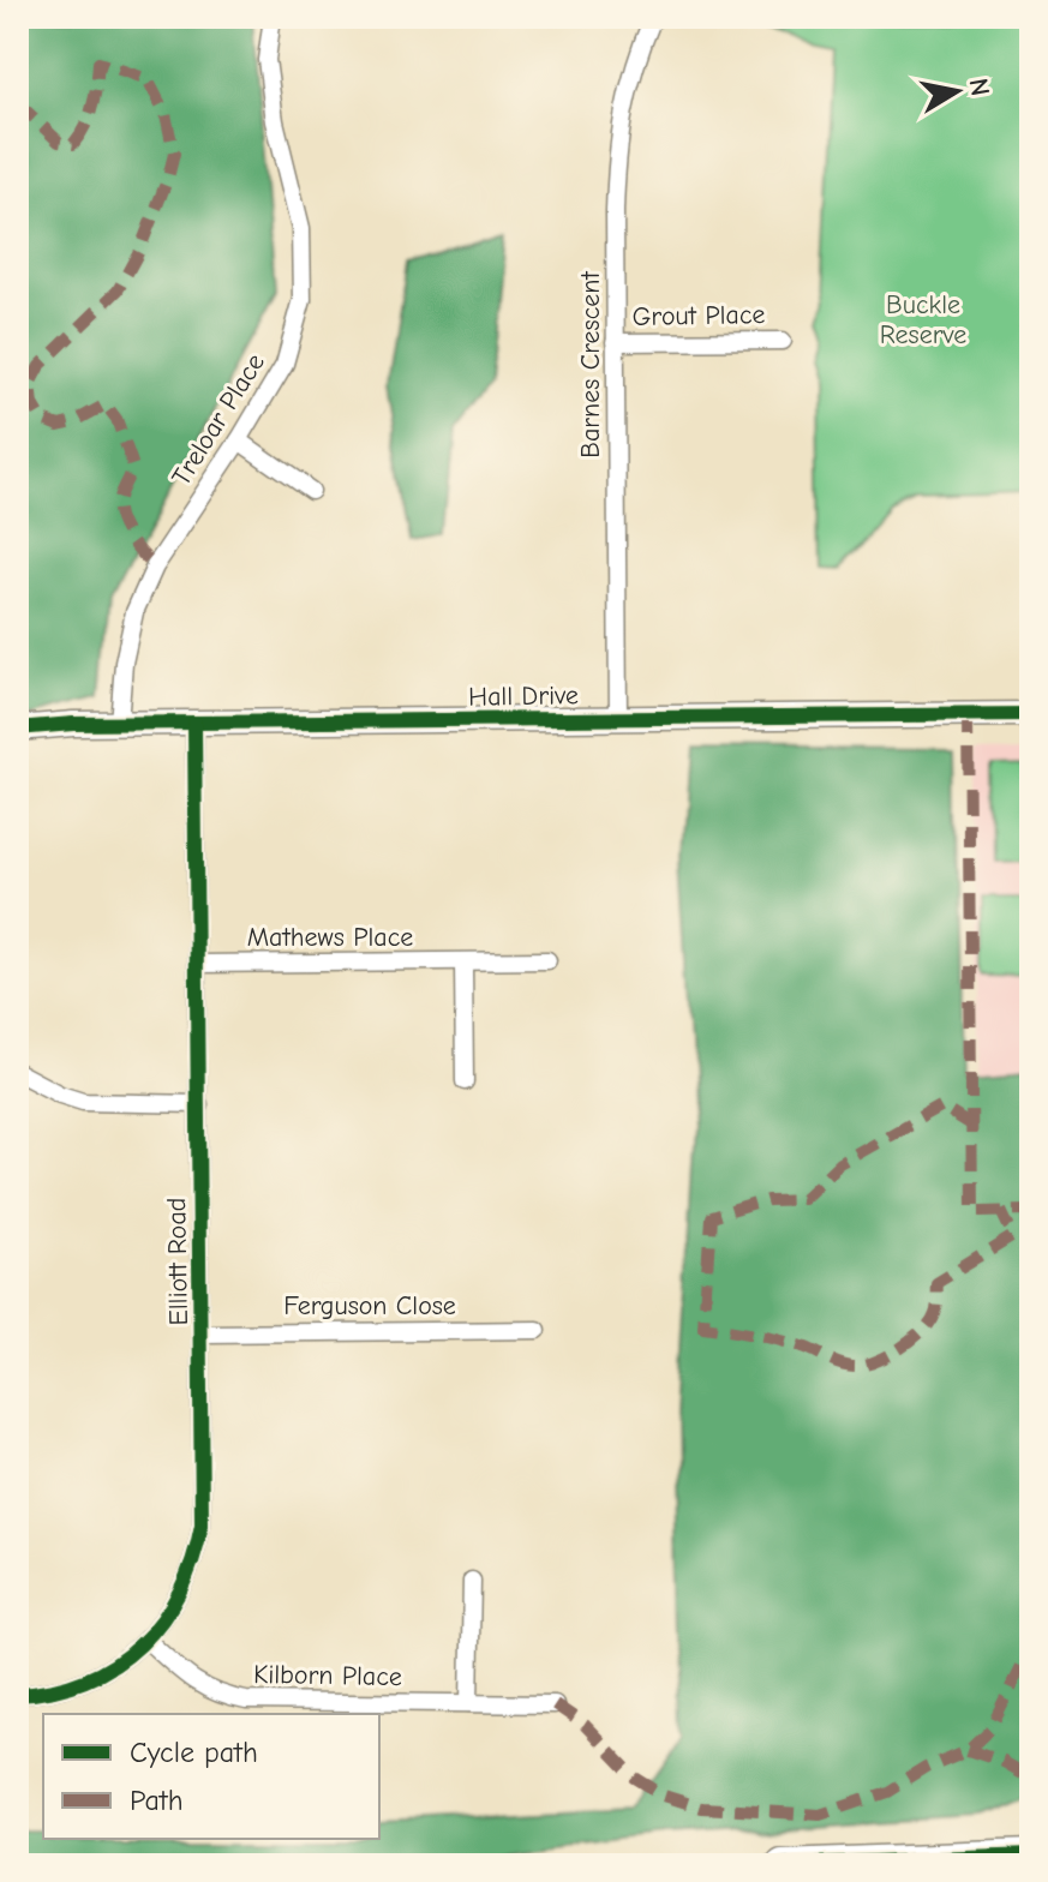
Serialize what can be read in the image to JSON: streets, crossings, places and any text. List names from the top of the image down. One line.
{"streets":{"street":["Grout Place","Barnes Crescent","Treloar Place","Hall Drive","Mathews Place","Elliott Road","Ferguson Close","Kilborn Place"]},"crossings":[["Grout Place","Barnes Crescent"],["Barnes Crescent","Hall Drive"],["Treloar Place","Hall Drive"],["Hall Drive","Elliott Road"],["Mathews Place","Elliott Road"],["Elliott Road","Ferguson Close"],["Elliott Road","Kilborn Place"]],"parks":["Buckle Reserve"],"legend":["Cycle path","Path"],"north":"right"}
